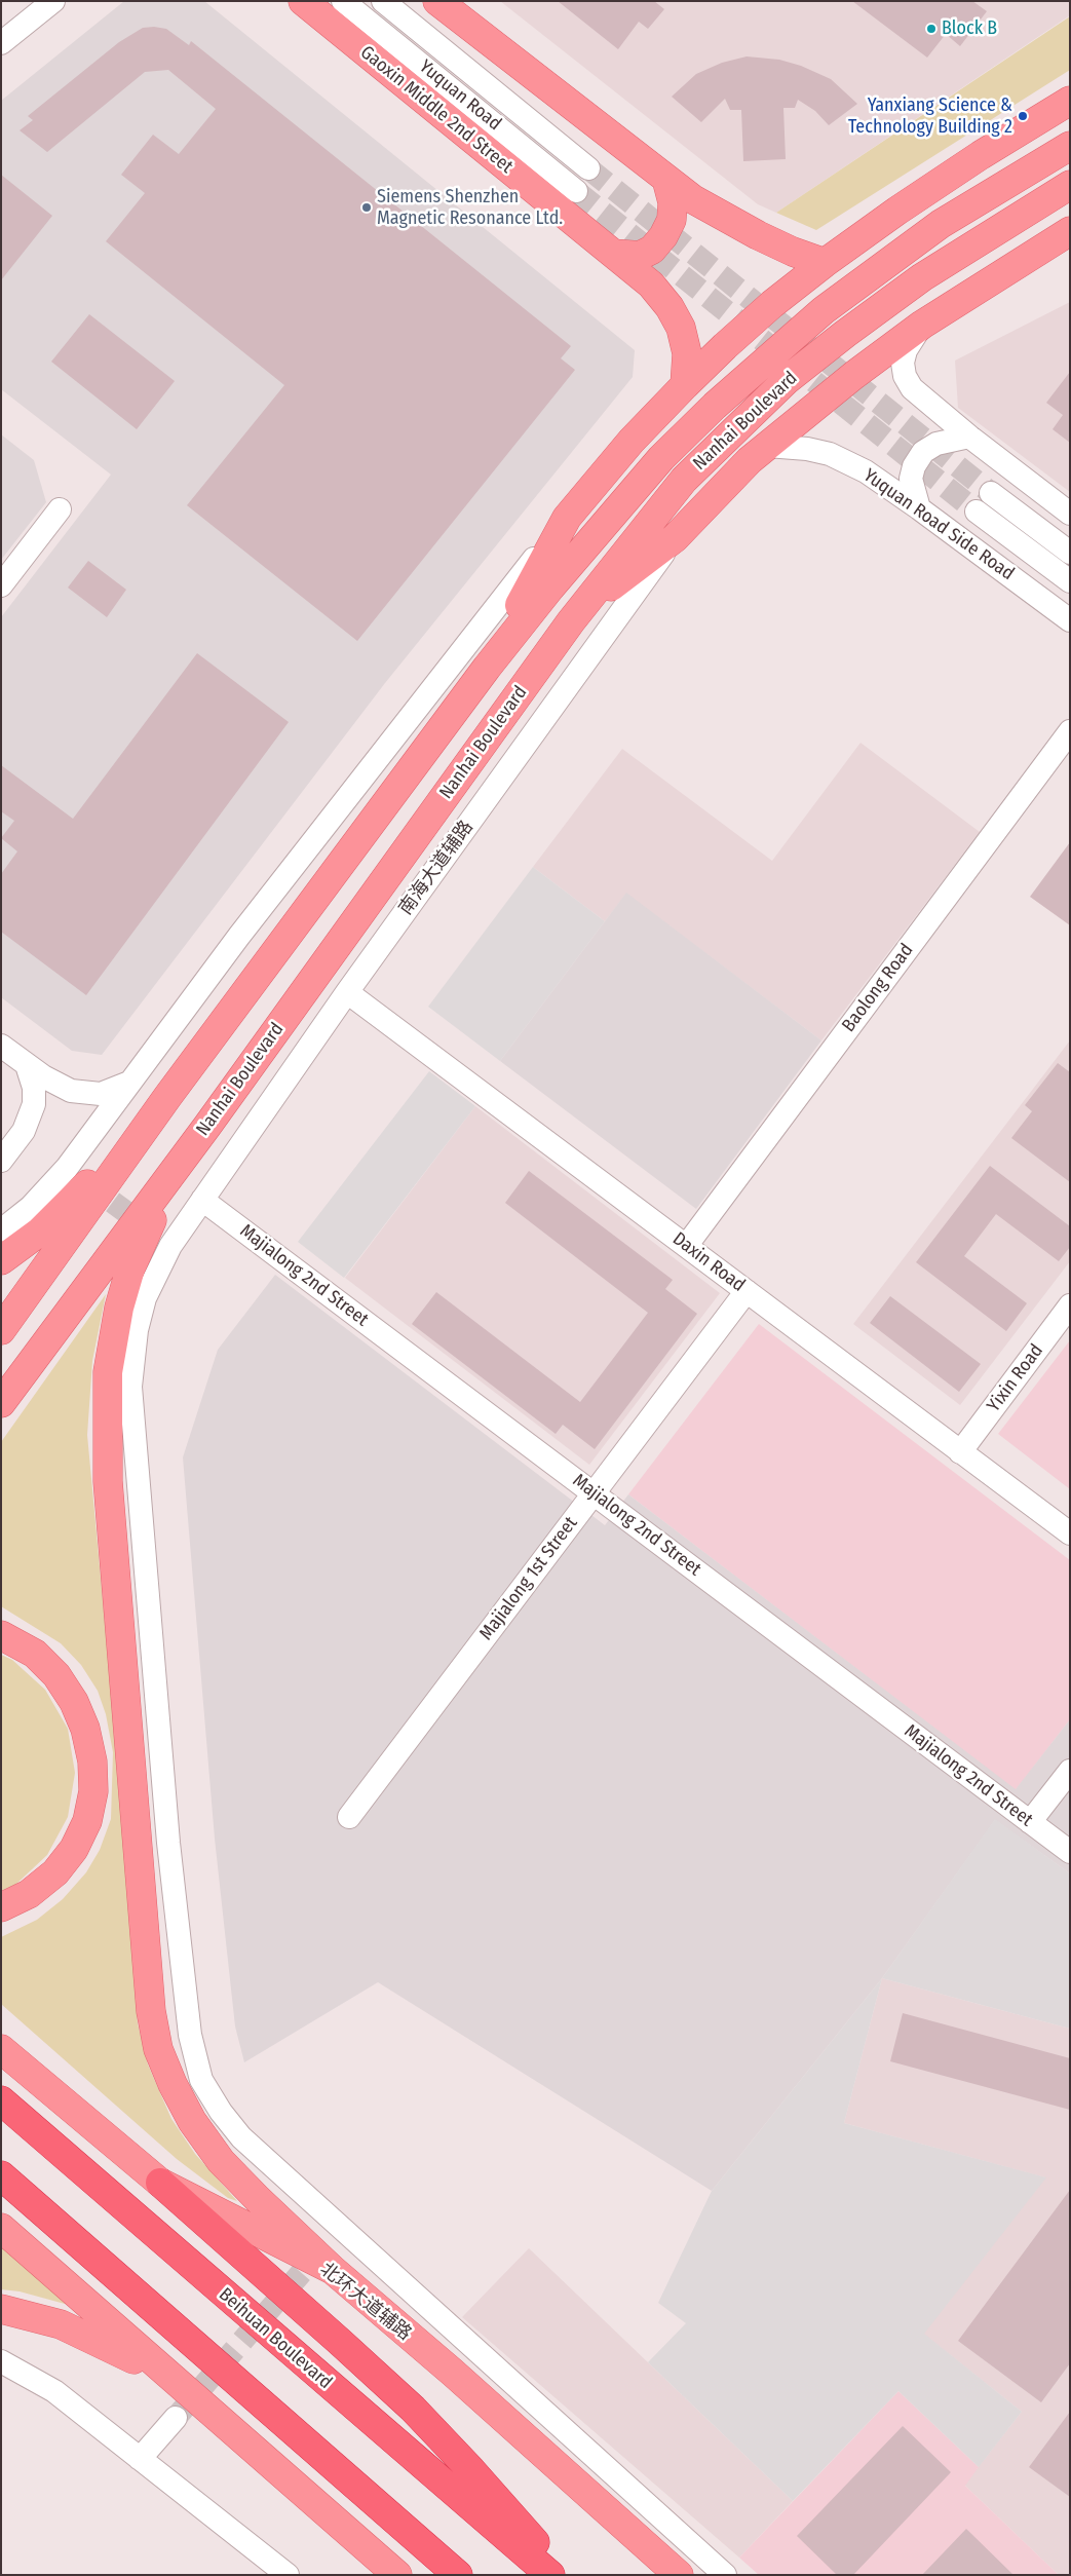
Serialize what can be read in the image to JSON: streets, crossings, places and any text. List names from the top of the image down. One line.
{"streets":{"highway":["Beihuan Boulevard"],"main road":["Gaoxin Middle 2nd Street","Nanhai Boulevard","北环大道辅路"],"street":["Yuquan Road","Yuquan Road Side Road","南海大道辅路","Baolong Road","Daxin Road","Majialong 2nd Street","Yixin Road","Majialong 1st Street"]},"crossings":[["南海大道辅路","Daxin Road"],["南海大道辅路","Majialong 2nd Street"],["Baolong Road","Daxin Road"],["Daxin Road","Yixin Road"],["Daxin Road","Majialong 1st Street"],["Majialong 2nd Street","Majialong 1st Street"]],"places":["Block B","Yanxiang Science & Technology Building 2","Siemens Shenzhen Magnetic Resonance Ltd."]}
